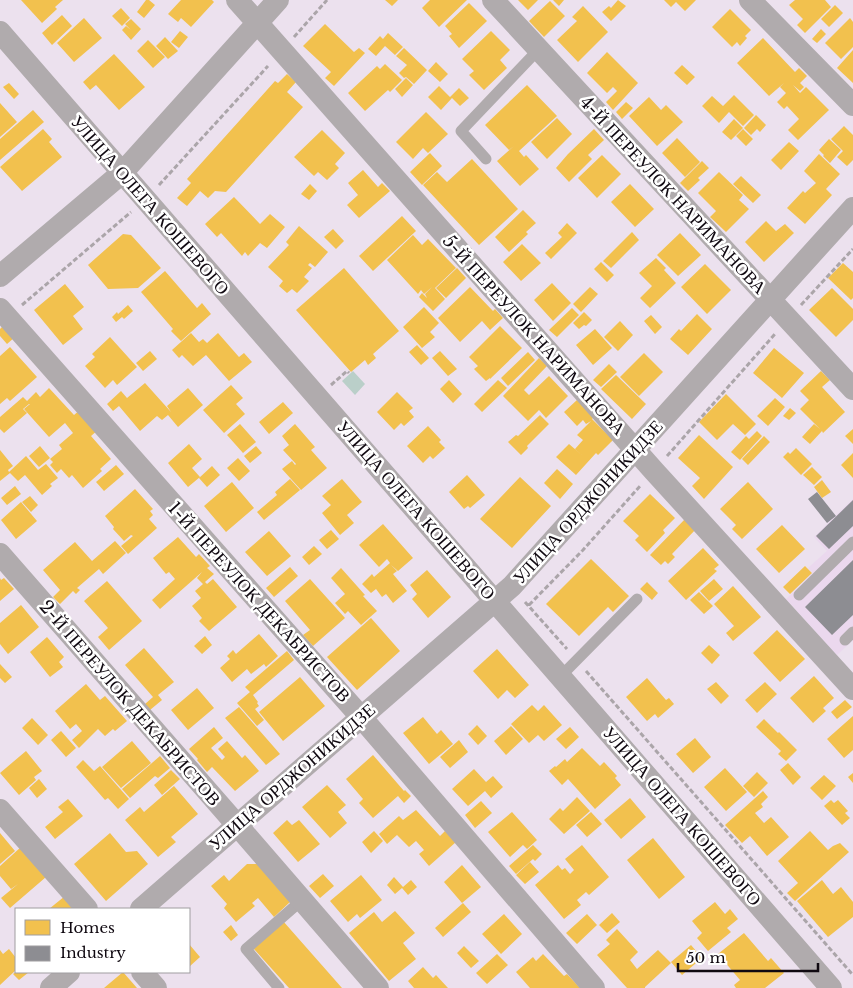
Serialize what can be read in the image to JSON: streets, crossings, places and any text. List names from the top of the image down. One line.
{"streets":{"street":["4-Й ПЕРЕУЛОК НАРИМАНОВА","УЛИЦА ОЛЕГА КОШЕВОГО","5-Й ПЕРЕУЛОК НАРИМАНОВА","УЛИЦА ОРДЖОНИКИДЗЕ","1-Й ПЕРЕУЛОК ДЕКАБРИСТОВ","2-Й ПЕРЕУЛОК ДЕКАБРИСТОВ"]},"crossings":[["4-Й ПЕРЕУЛОК НАРИМАНОВА","УЛИЦА ОРДЖОНИКИДЗЕ"],["УЛИЦА ОЛЕГА КОШЕВОГО","УЛИЦА ОРДЖОНИКИДЗЕ"],["5-Й ПЕРЕУЛОК НАРИМАНОВА","УЛИЦА ОРДЖОНИКИДЗЕ"],["УЛИЦА ОРДЖОНИКИДЗЕ","1-Й ПЕРЕУЛОК ДЕКАБРИСТОВ"],["УЛИЦА ОРДЖОНИКИДЗЕ","2-Й ПЕРЕУЛОК ДЕКАБРИСТОВ"]],"legend":["Homes","Industry"],"scale_bar":"50 m"}
